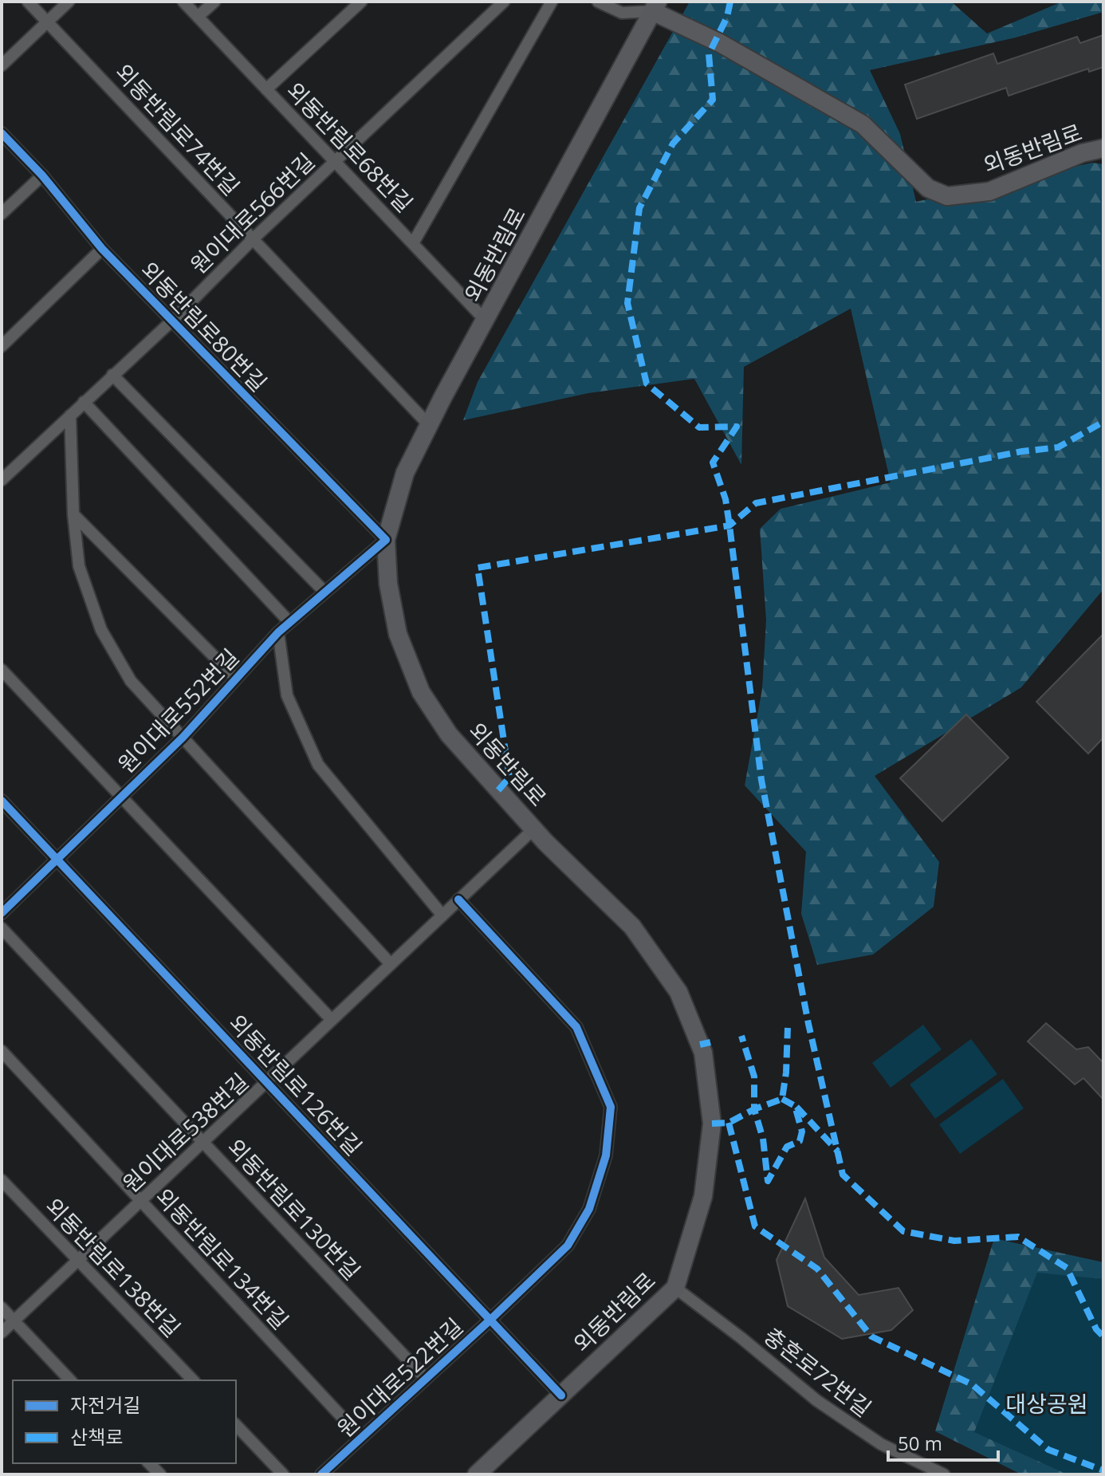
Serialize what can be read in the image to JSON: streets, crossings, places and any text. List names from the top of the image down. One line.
{"streets":{"main road":["외동반림로"],"street":["외동반림로74번길","외동반림로68번길","원이대로566번길","외동반림로80번길","원이대로552번길","외동반림로126번길","원이대로538번길","외동반림로130번길","외동반림로134번길","외동반림로138번길","충혼로72번길","원이대로522번길"]},"crossings":[["외동반림로74번길","외동반림로"],["외동반림로74번길","원이대로566번길"],["외동반림로68번길","외동반림로"],["외동반림로68번길","원이대로566번길"],["외동반림로","외동반림로80번길"],["외동반림로","원이대로552번길"],["외동반림로","외동반림로126번길"],["외동반림로","원이대로538번길"],["외동반림로","충혼로72번길"],["원이대로566번길","외동반림로80번길"],["원이대로566번길","원이대로552번길"],["외동반림로80번길","원이대로552번길"],["원이대로552번길","외동반림로126번길"],["외동반림로126번길","원이대로538번길"],["외동반림로126번길","원이대로522번길"],["원이대로538번길","외동반림로130번길"],["원이대로538번길","외동반림로134번길"],["원이대로538번길","외동반림로138번길"],["원이대로538번길","원이대로522번길"],["외동반림로130번길","원이대로522번길"],["외동반림로134번길","원이대로522번길"]],"parks":["대상공원"],"legend":["자전거길","산책로"],"scale_bar":"50 m"}
